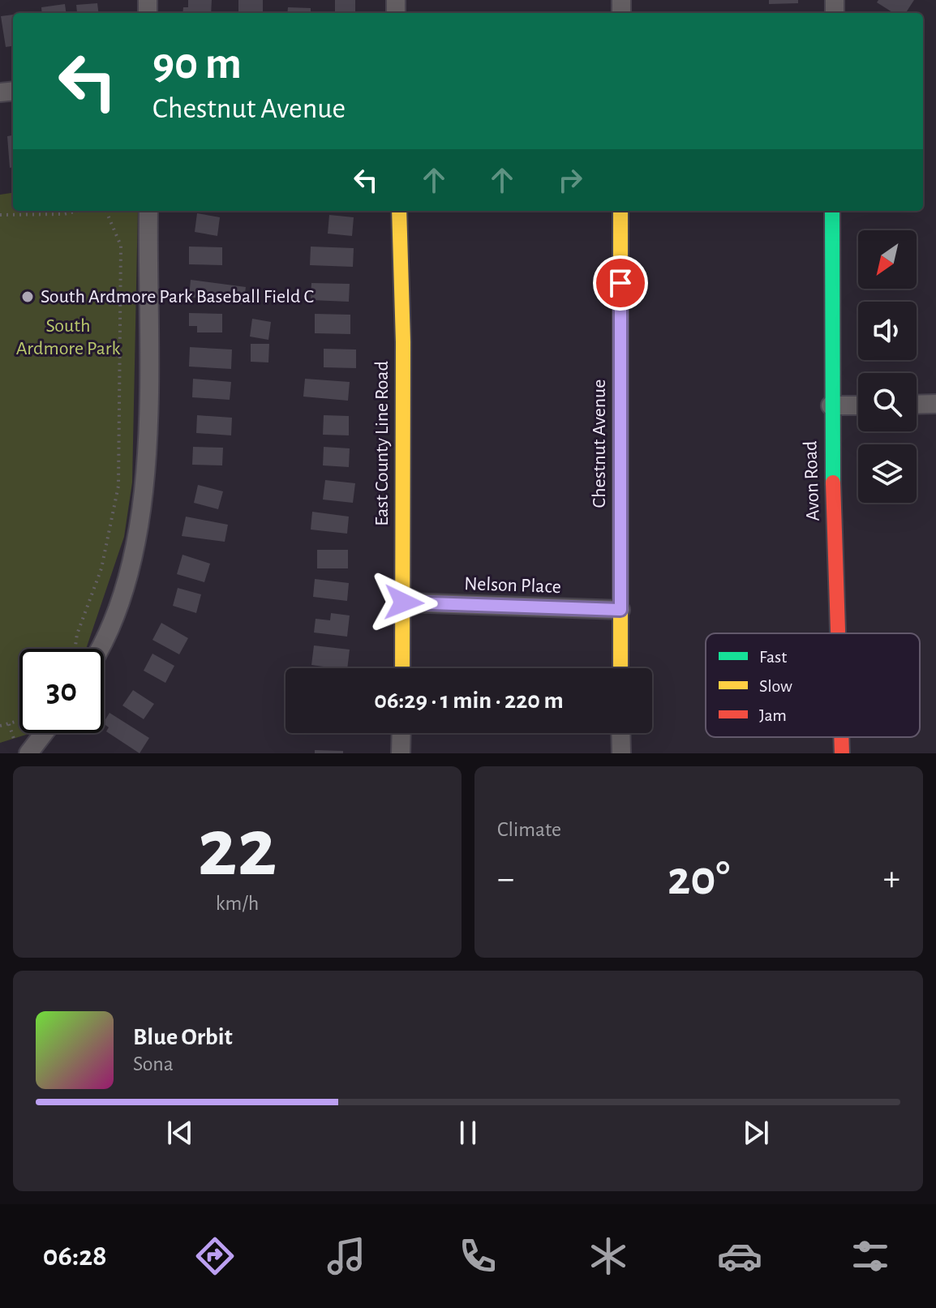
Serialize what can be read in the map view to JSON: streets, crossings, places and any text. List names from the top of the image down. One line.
{"streets":{"street":["East County Line Road","Chestnut Avenue","Avon Road","Nelson Place"]},"crossings":[["East County Line Road","Nelson Place"],["Chestnut Avenue","Nelson Place"]],"parks":["South Ardmore Park"],"places":["South Ardmore Park Baseball Field C"],"legend":["Fast","Slow","Jam"],"north":"bottom left","page":{"turn":["90 m","Chestnut Avenue"],"limit":"30","trip":"06:29 · 1 min · 220 m","tile":[["22","km/h"],"Climate"],"heat":["−","20°","+"],"song":["Blue Orbit","Sona"],"tabs":"06:28"}}
